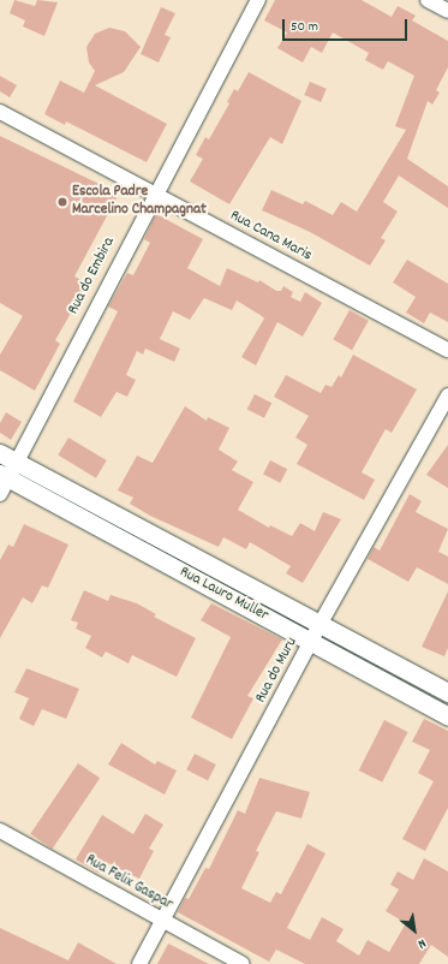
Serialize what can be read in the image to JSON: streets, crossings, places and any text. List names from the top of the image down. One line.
{"streets":{"street":["Rua Cana Maris","Rua do Embira","Rua Lauro Muller","Rua do Muru","Rua Felix Gaspar"]},"crossings":[["Rua Cana Maris","Rua do Embira"],["Rua do Embira","Rua Lauro Muller"],["Rua Lauro Muller","Rua do Muru"],["Rua do Muru","Rua Felix Gaspar"]],"places":["Escola Padre Marcelino Champagnat"],"scale_bar":"50 m","north":"bottom right"}
